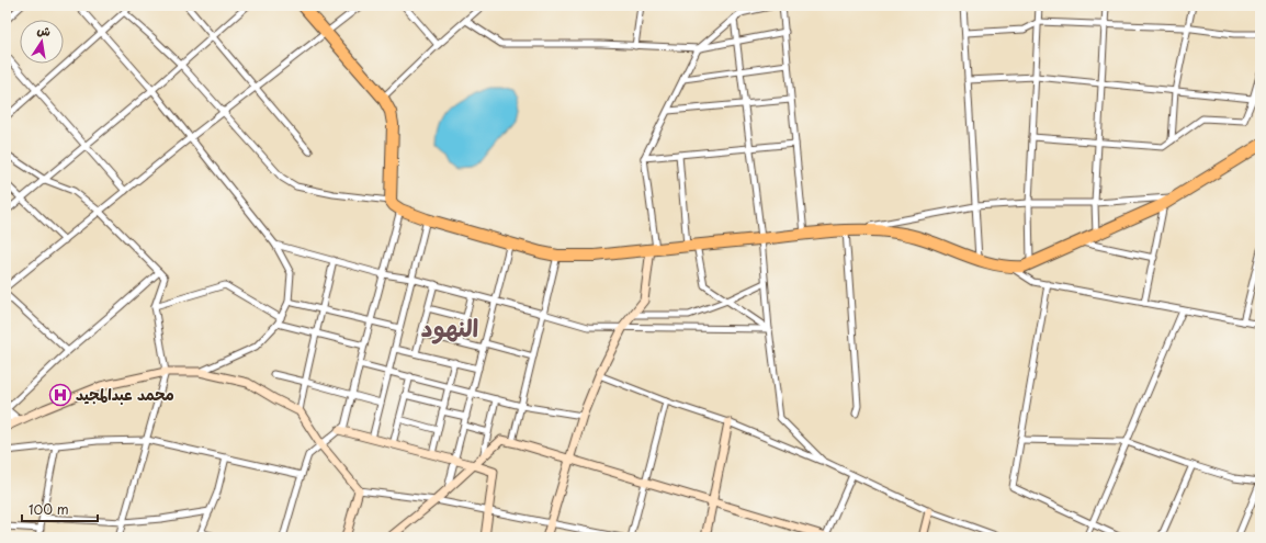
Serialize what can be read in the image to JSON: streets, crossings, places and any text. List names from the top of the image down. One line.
{"districts":["النهود"],"places":{"hospital":["محمد عبدالمجيد"]},"scale_bar":"100 m","north":"top"}
